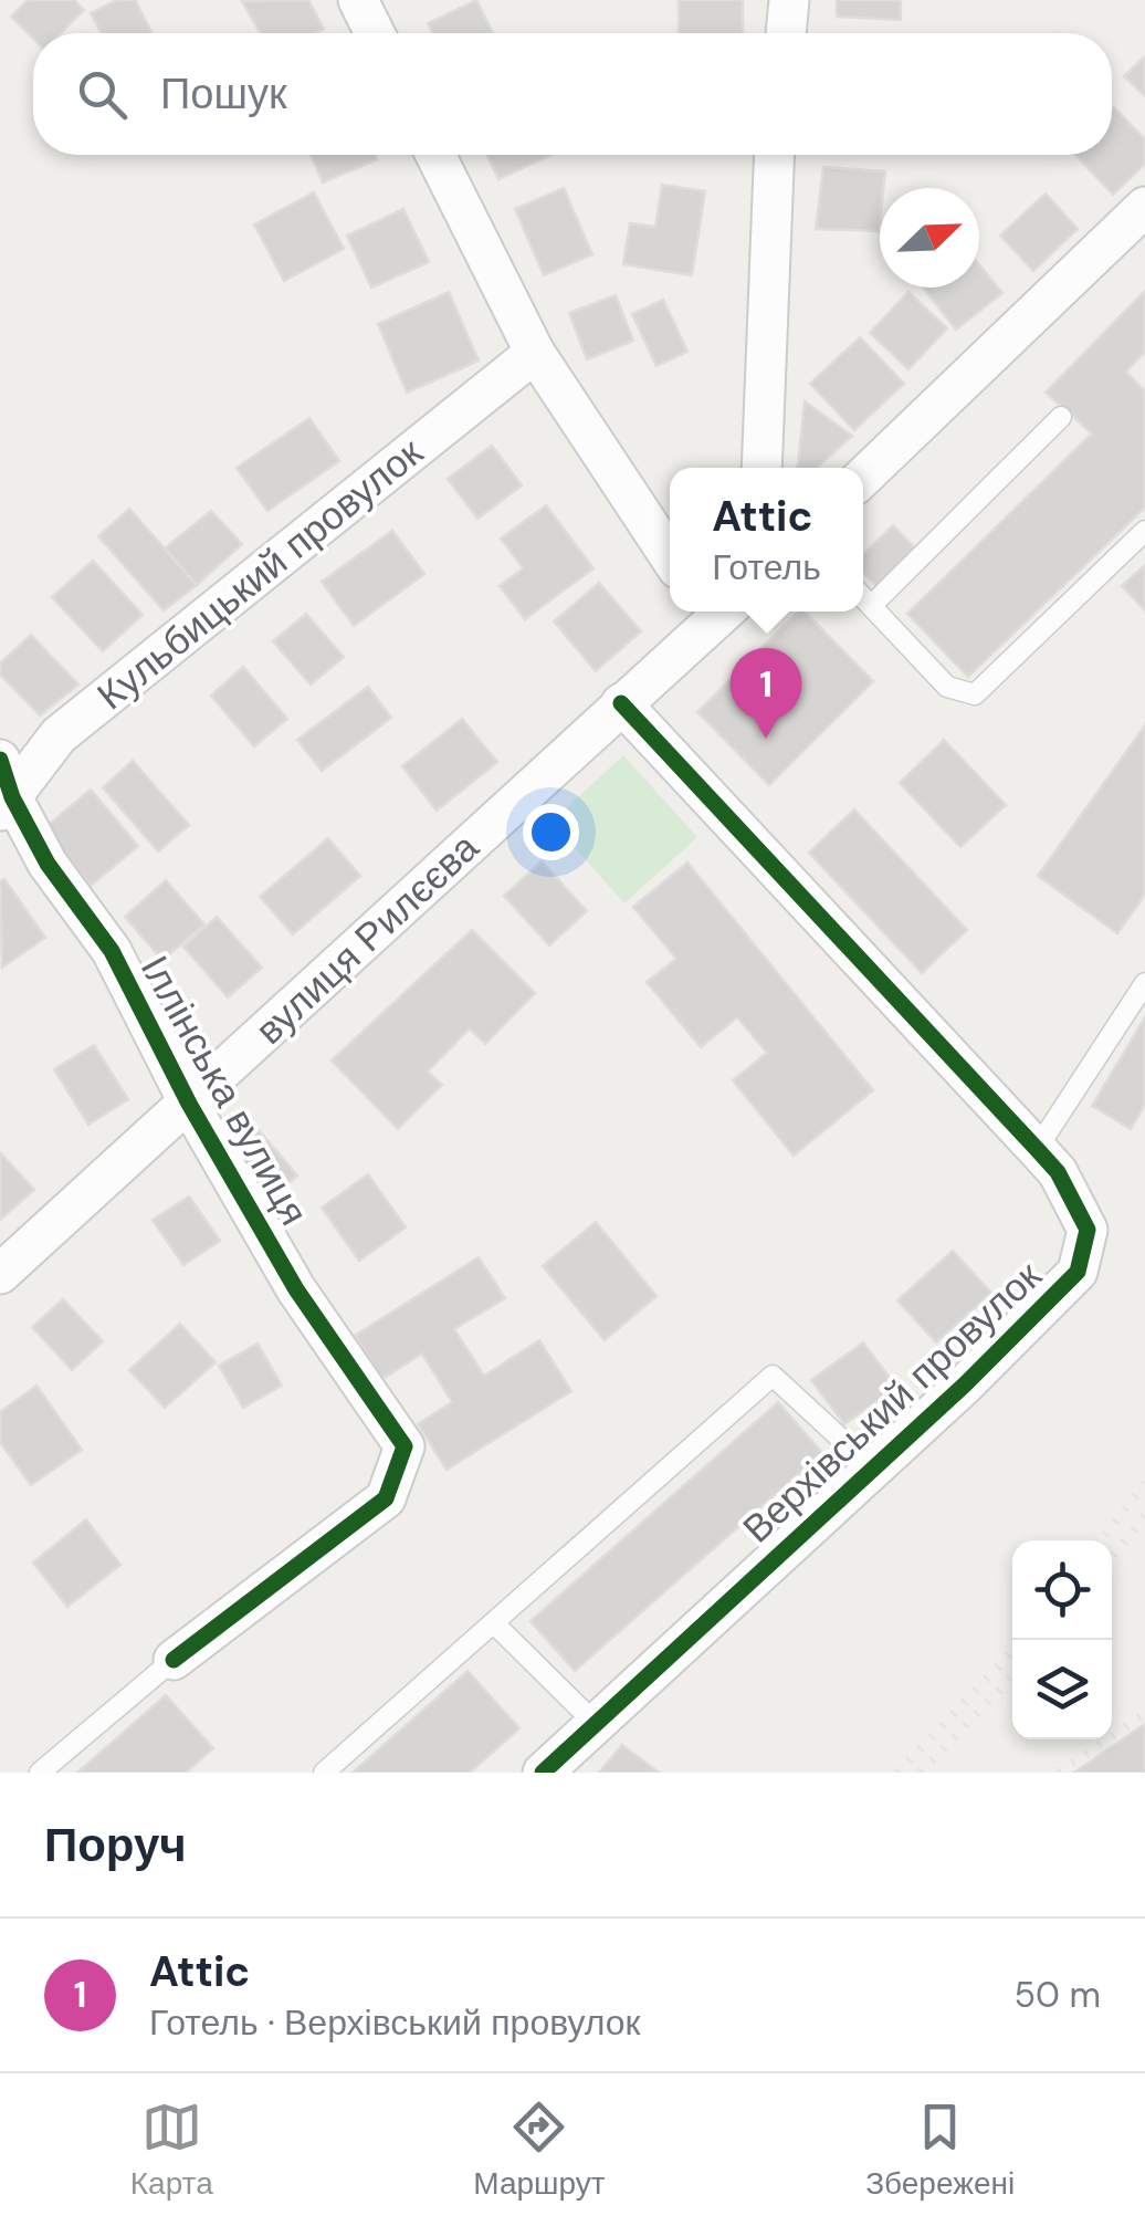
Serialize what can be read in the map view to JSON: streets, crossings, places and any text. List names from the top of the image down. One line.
{"streets":{"street":["Кульбицький провулок","вулиця Рилєєва","Іллінська вулиця","Верхівський провулок"]},"crossings":[["Кульбицький провулок","Іллінська вулиця"],["вулиця Рилєєва","Іллінська вулиця"],["вулиця Рилєєва","Верхівський провулок"]],"north":"top right","page":{"search":"Пошук","popup":["Attic","Готель"],"pins":"1","heading":"Поруч","list":[{"mark":"1","name":"Attic","note":"Готель · Верхівський провулок","value":"50 m"}],"nav":["Карта","Маршрут","Збережені"]}}
